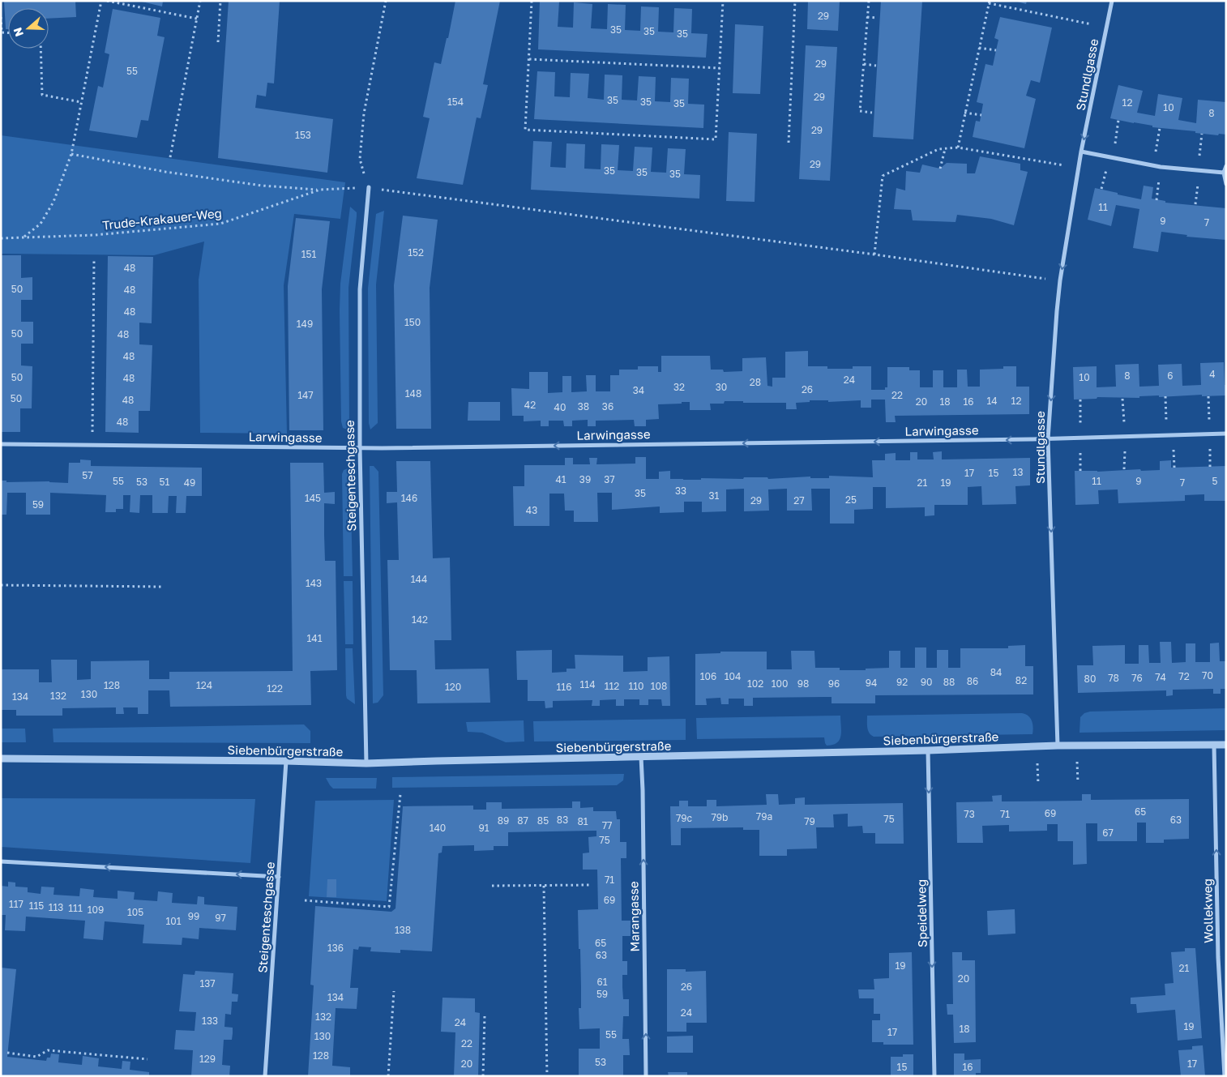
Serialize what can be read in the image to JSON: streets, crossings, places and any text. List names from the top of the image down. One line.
{"streets":{"street":["Stundlgasse","Larwingasse","Steigenteschgasse","Siebenbürgerstraße","Wollekweg","Speidelweg","Marangasse"],"path":["Trude-Krakauer-Weg"]},"crossings":[["Stundlgasse","Trude-Krakauer-Weg"],["Stundlgasse","Larwingasse"],["Stundlgasse","Siebenbürgerstraße"],["Trude-Krakauer-Weg","Steigenteschgasse"],["Larwingasse","Steigenteschgasse"],["Steigenteschgasse","Siebenbürgerstraße"],["Siebenbürgerstraße","Wollekweg"],["Siebenbürgerstraße","Speidelweg"],["Siebenbürgerstraße","Marangasse"]],"one_way":["Stundlgasse","Larwingasse","Wollekweg","Speidelweg","Marangasse"],"house_numbers":["29","35","35","35","29","55","29","35","154","35","12","35","10","8","29","153","29","35","35","35","11","9","7","152","151","48","50","48","48","150","149","50","48","48","4","8","6","50","10","48","24","28","32","30","26","34","148","147","22","50","48","14","12","20","18","16","42","38","36","40","48","13","17","15","57","41","39","37","55","11","9","5","53","51","49","21","19","7","33","35","31","145","146","25","29","27","59","43","144","143","142","141","84","70","106","104","72","74","78","76","80","82","86","92","90","88","94","102","100","98","96","114","128","124","112","110","108","120","116","122","130","132","134","65","69","73","71","79a","79b","79c","75","83","63","89","87","85","81","79","77","140","91","67","75","71","69","117","115","113","111","109","105","99","97","101","138","65","136","63","19","21","20","61","137","26","59","134","24","132","133","24","19","18","17","55","130","22","128","129","53","20","17","15","16"],"north":"left"}
